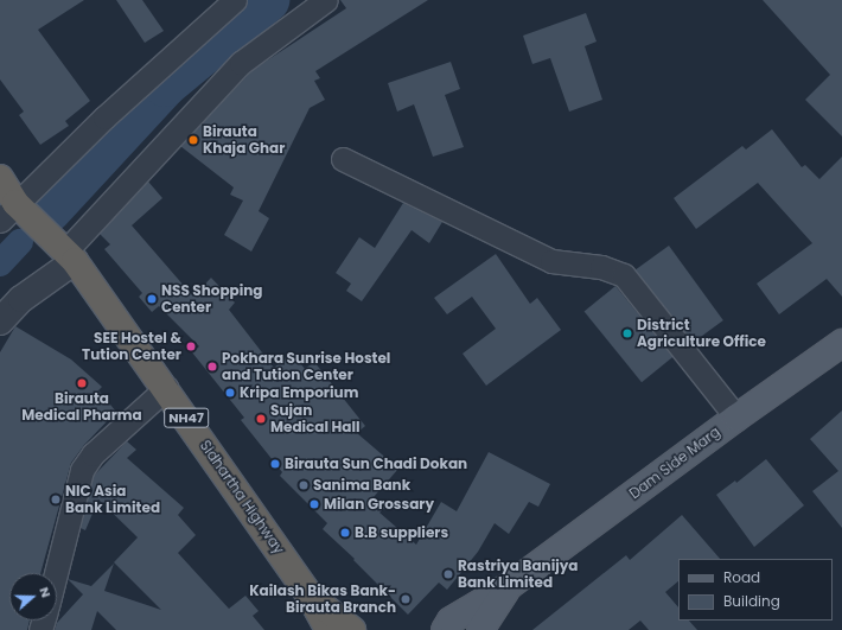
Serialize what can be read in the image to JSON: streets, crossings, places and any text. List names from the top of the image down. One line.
{"streets":{"highway":["NH47","Sidhartha Highway"],"main road":["Dam Side Marg"]},"crossings":[["NH47","Sidhartha Highway"]],"places":["Birauta Khaja Ghar","NSS Shopping Center","District Agriculture Office","SEE Hostel & Tution Center","Pokhara Sunrise Hostel and Tution Center","Birauta Medical Pharma","Kripa Emporium","Sujan Medical Hall","Birauta Sun Chadi Dokan","Sanima Bank","NIC Asia Bank Limited","Milan Grossary","B.B suppliers","Rastriya Banijya Bank Limited","Kailash Bikas Bank- Birauta Branch"],"legend":["Road","Building"],"north":"right"}
